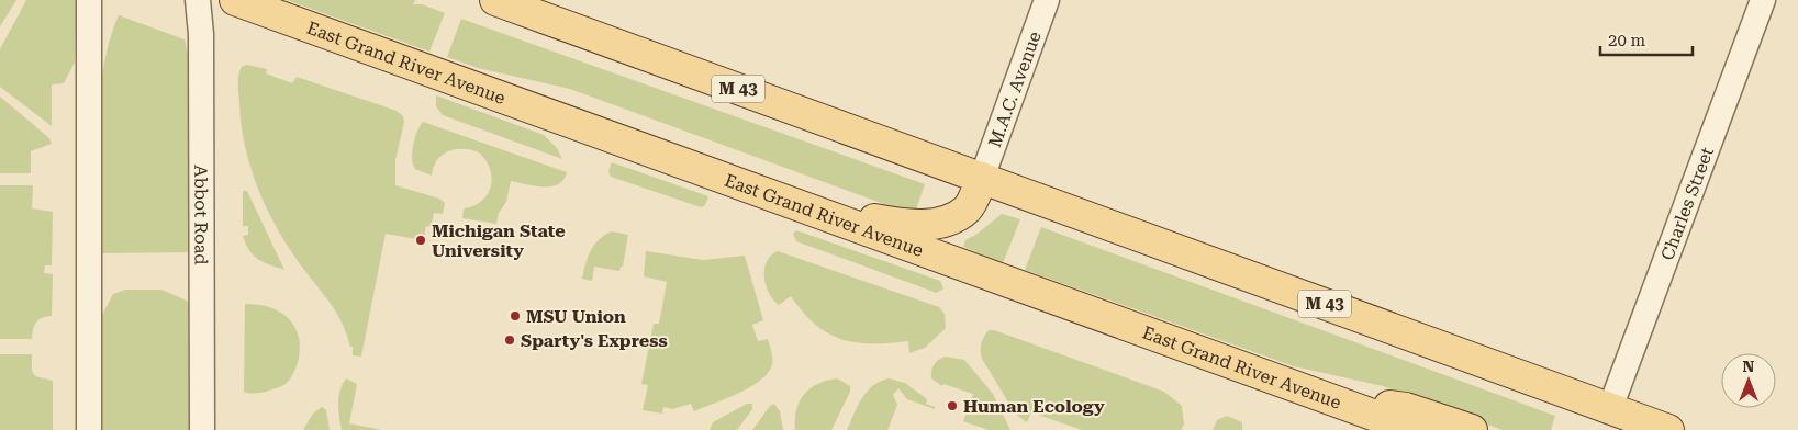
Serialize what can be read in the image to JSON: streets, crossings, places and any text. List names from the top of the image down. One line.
{"streets":{"main road":["East Grand River Avenue","M 43"],"street":["M.A.C. Avenue","Charles Street","Abbot Road"]},"crossings":[["M 43","M.A.C. Avenue"],["M 43","Charles Street"]],"places":["Michigan State University","MSU Union","Sparty's Express","Human Ecology"],"scale_bar":"20 m","north":"top"}
